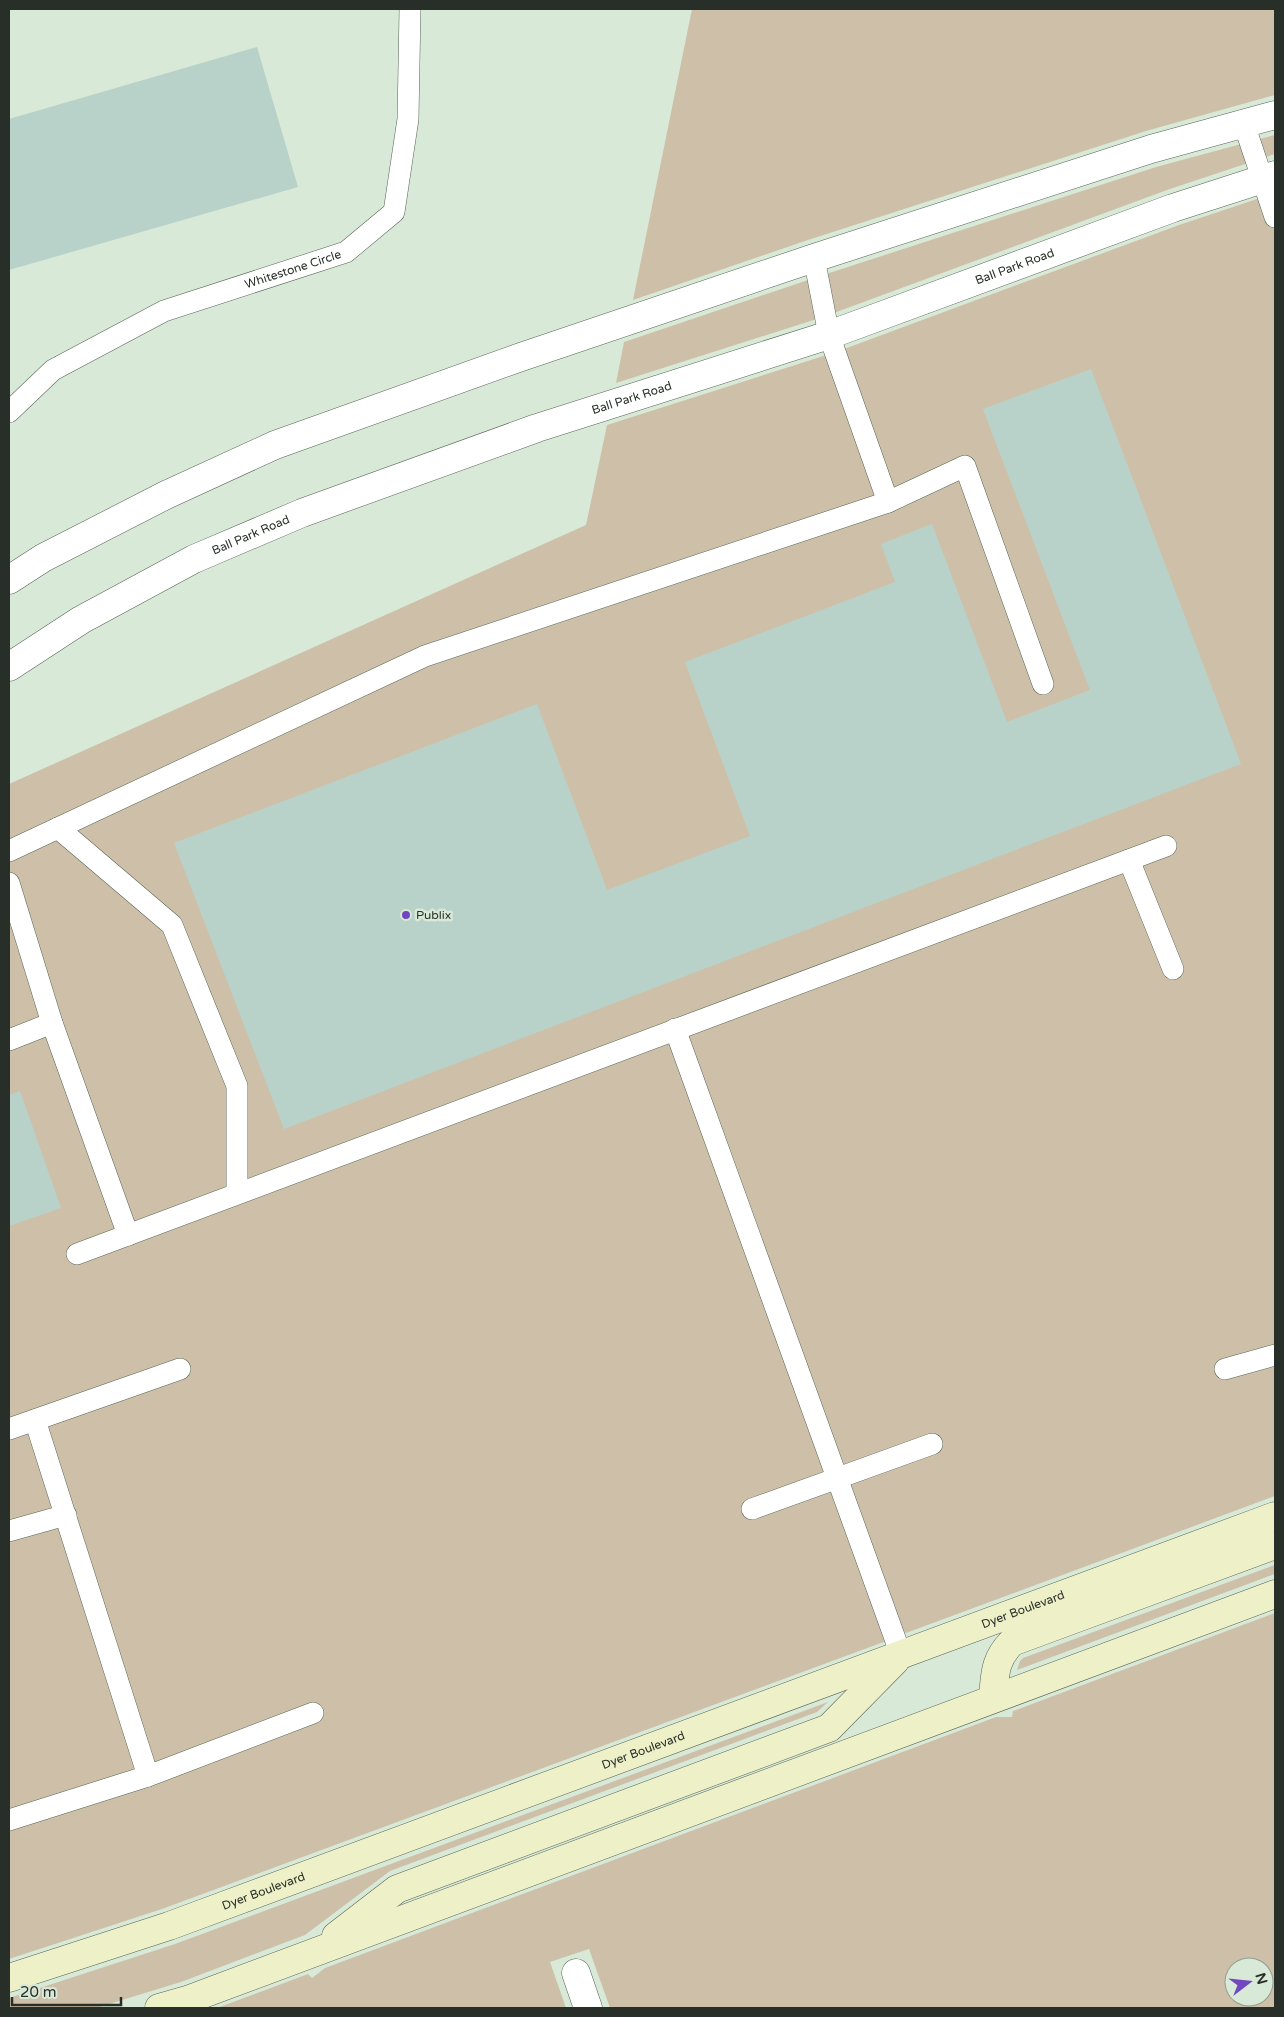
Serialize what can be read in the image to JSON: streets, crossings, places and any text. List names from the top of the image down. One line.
{"streets":{"main road":["Dyer Boulevard"],"street":["Ball Park Road"],"lane":["Whitestone Circle"]},"places":["Publix"],"scale_bar":"20 m","north":"right"}
